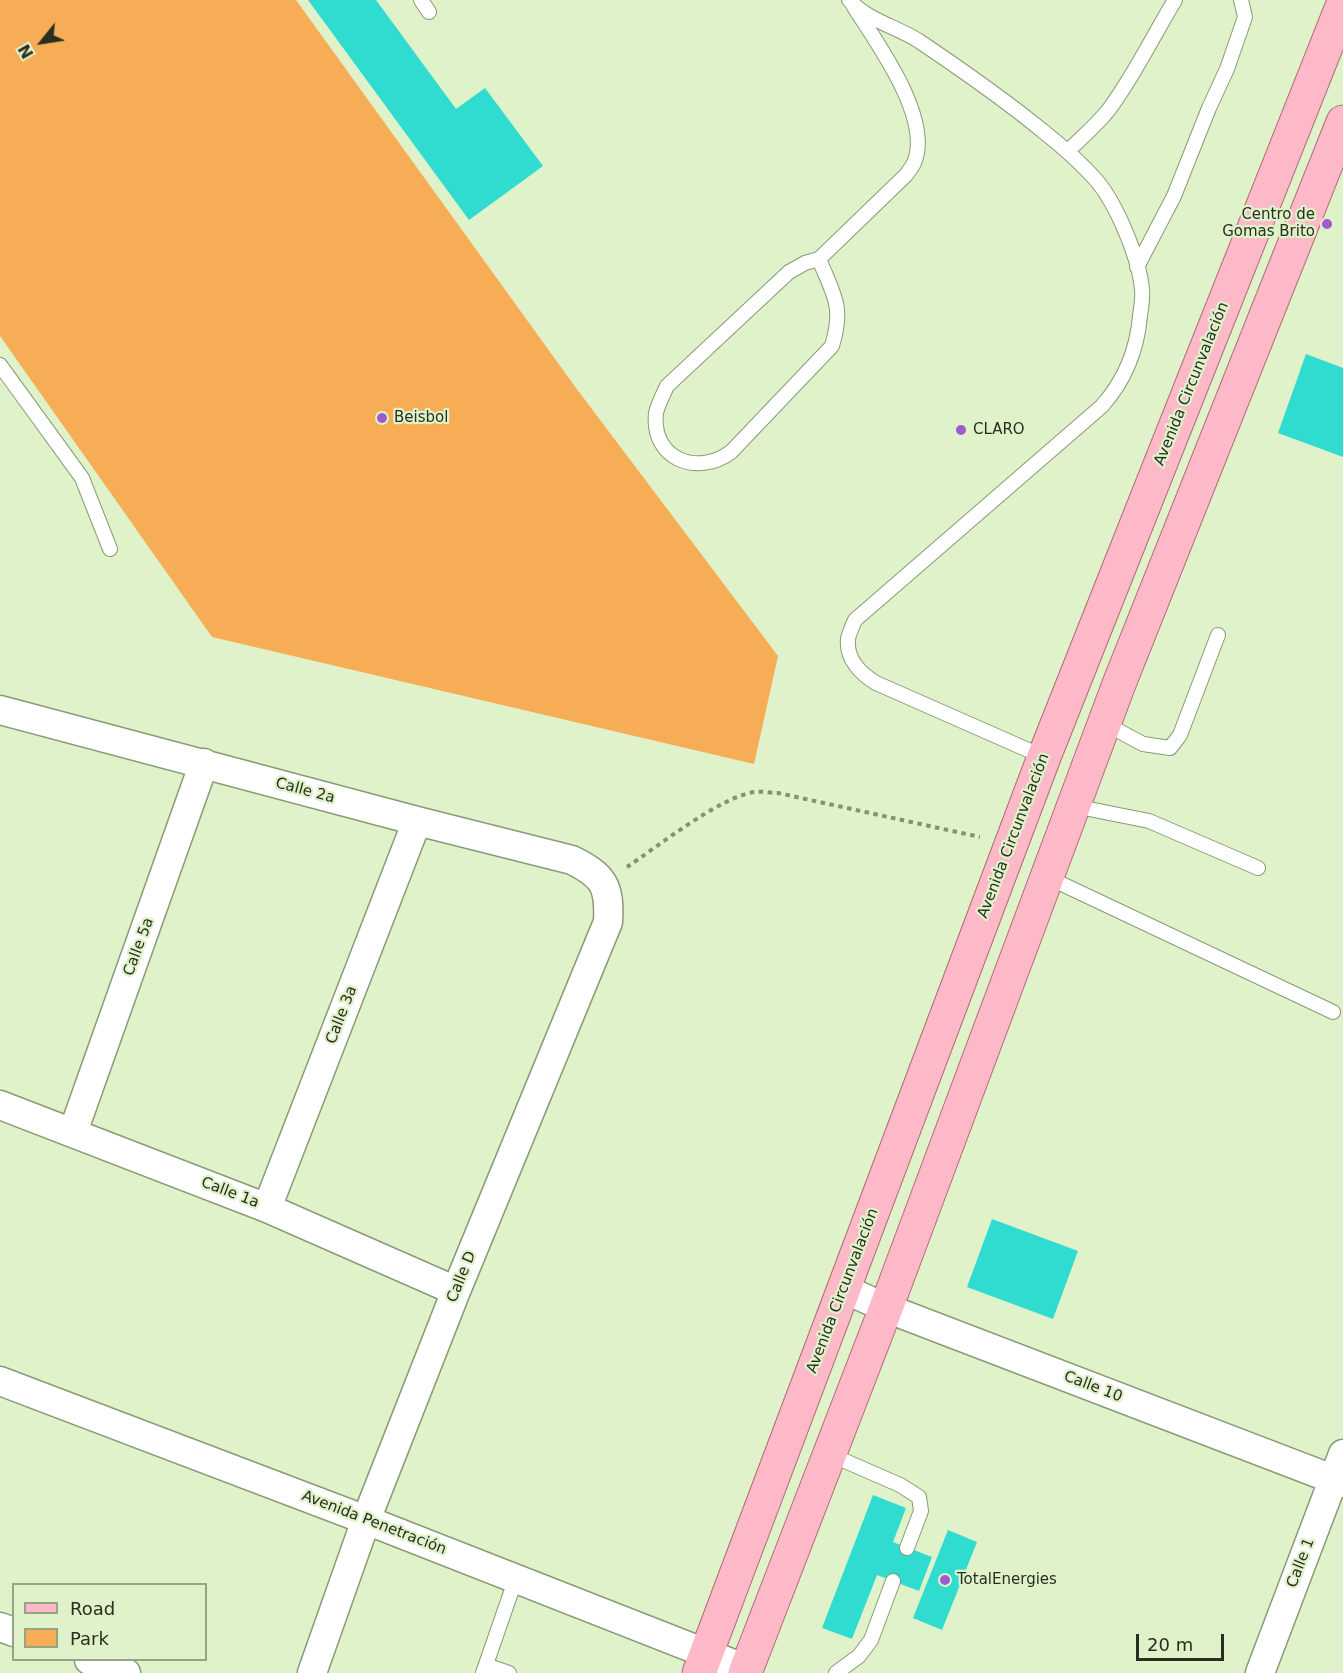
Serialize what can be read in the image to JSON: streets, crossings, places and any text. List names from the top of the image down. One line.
{"streets":{"main road":["Avenida Circunvalación"],"street":["Calle 2a","Calle 5a","Calle 3a","Calle 1a","Calle D","Calle 10","Avenida Penetración","Calle 1"]},"crossings":[["Avenida Circunvalación","Calle 10"],["Avenida Circunvalación","Avenida Penetración"],["Calle 2a","Calle 5a"],["Calle 2a","Calle 3a"],["Calle 2a","Calle D"],["Calle 5a","Calle 1a"],["Calle 3a","Calle 1a"],["Calle 1a","Calle D"],["Calle D","Avenida Penetración"],["Calle 10","Calle 1"]],"places":["Centro de Gomas Brito","Beisbol","CLARO","TotalEnergies"],"legend":["Road","Park"],"scale_bar":"20 m","north":"bottom left"}
